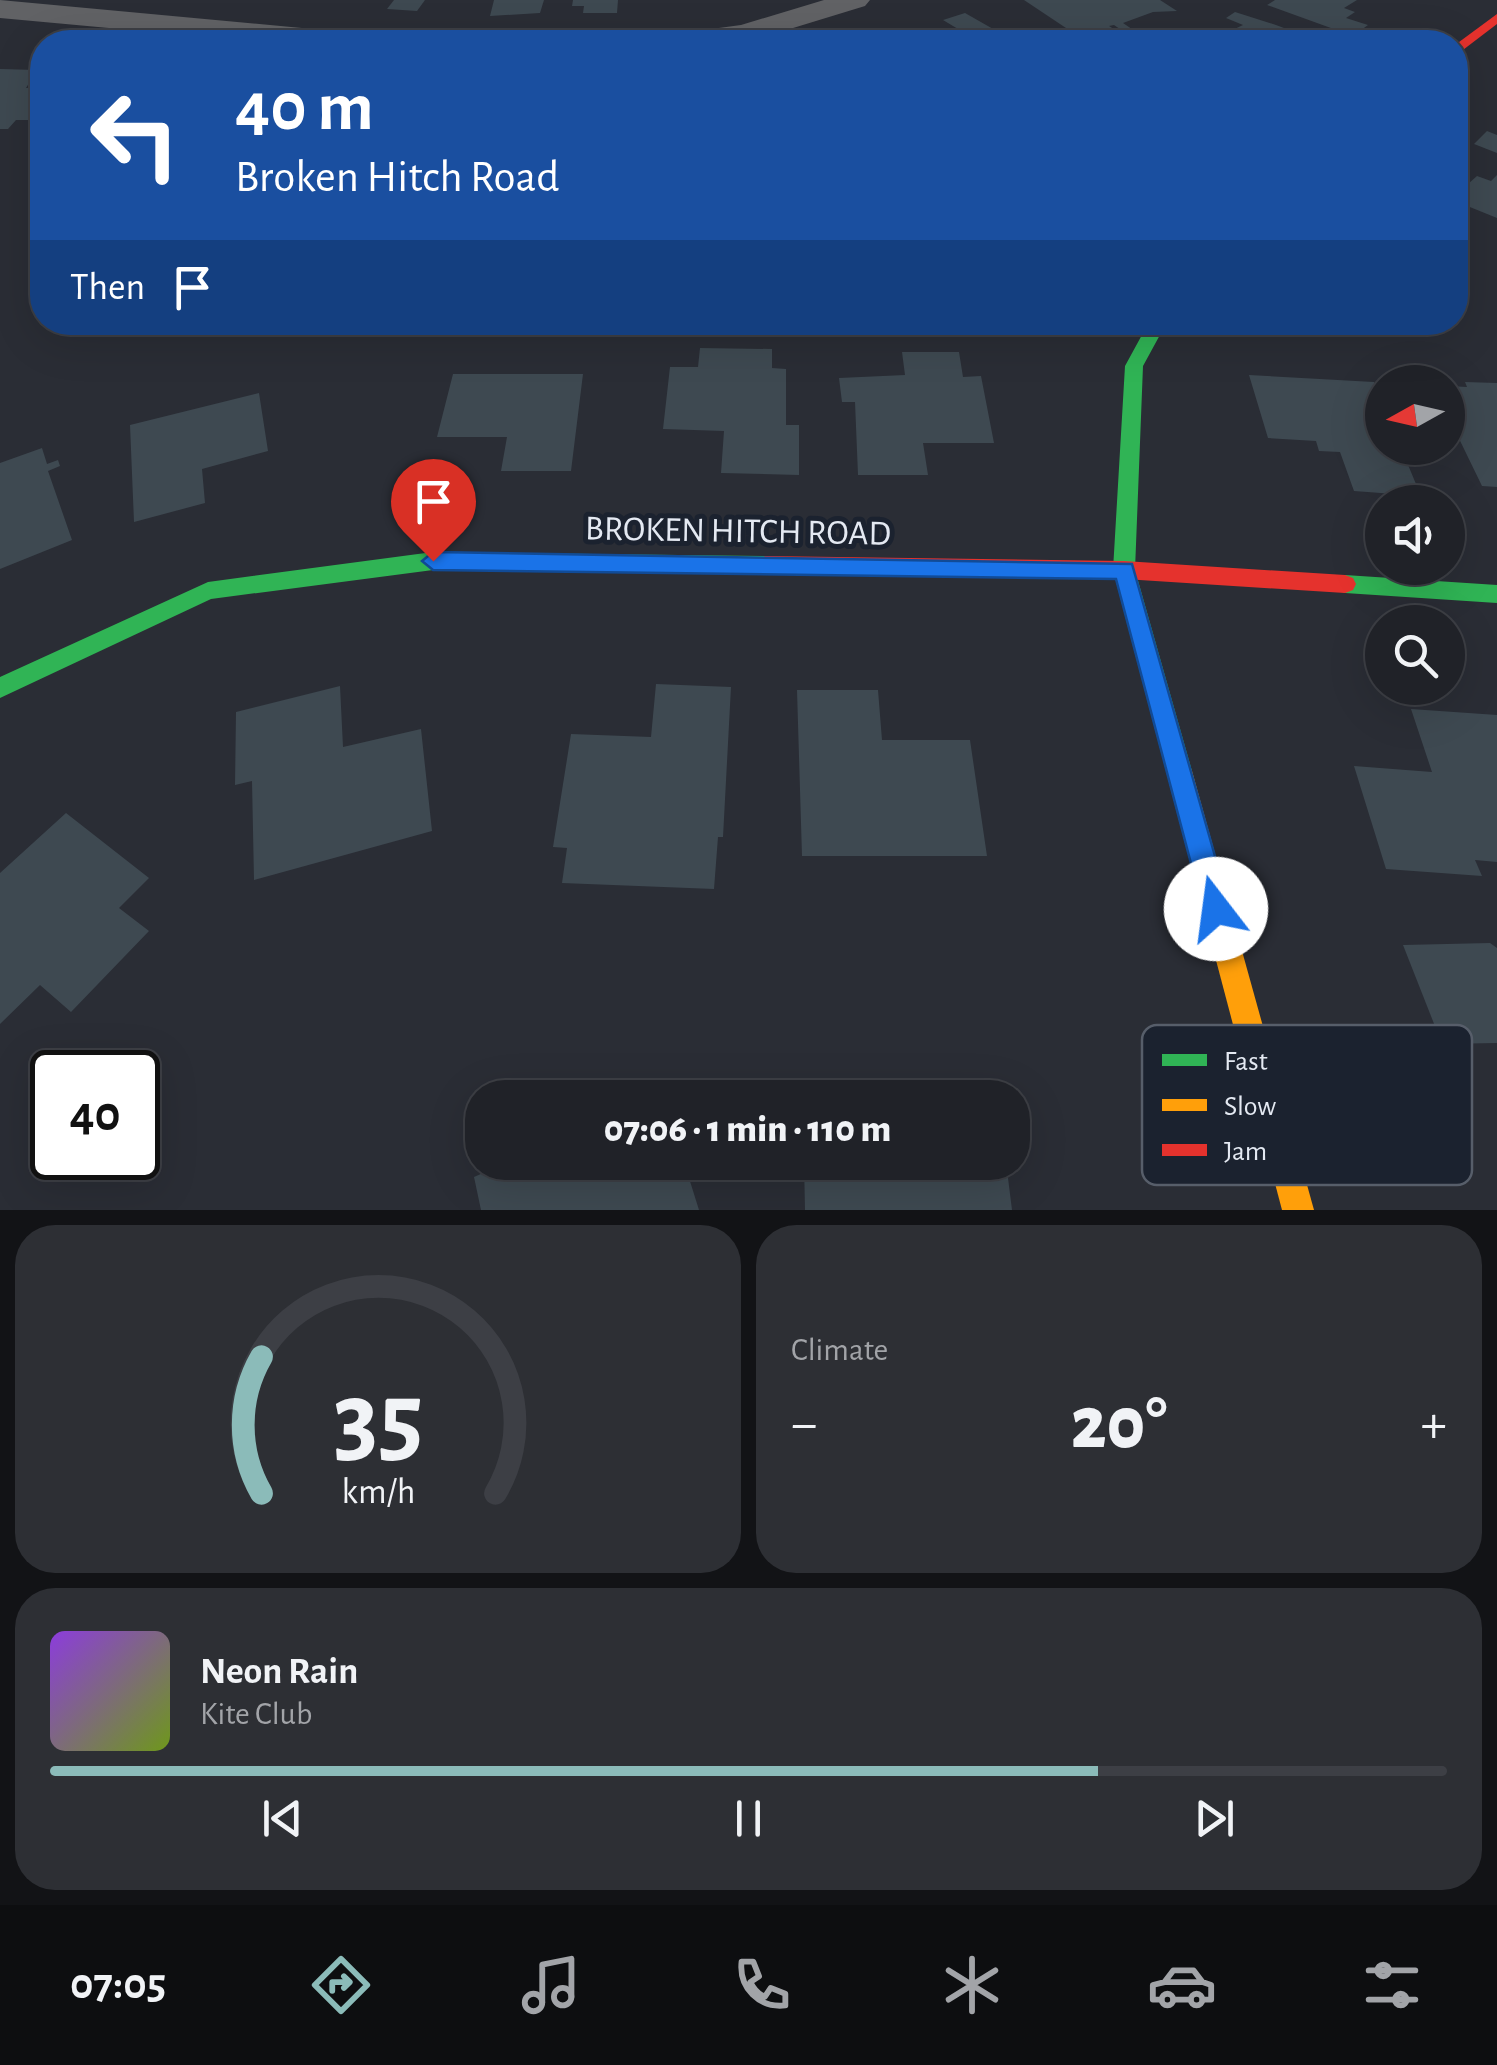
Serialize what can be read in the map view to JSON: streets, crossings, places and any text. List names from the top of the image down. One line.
{"streets":{"street":["BROKEN HITCH ROAD"]},"legend":["Fast","Slow","Jam"],"north":"left","page":{"turn":["40 m","Broken Hitch Road"],"then":"Then","limit":"40","trip":"07:06 · 1 min · 110 m","tile":"Climate","heat":["−","20°","+"],"song":["Neon Rain","Kite Club"],"tabs":"07:05","gauge":["35","km/h"]}}
